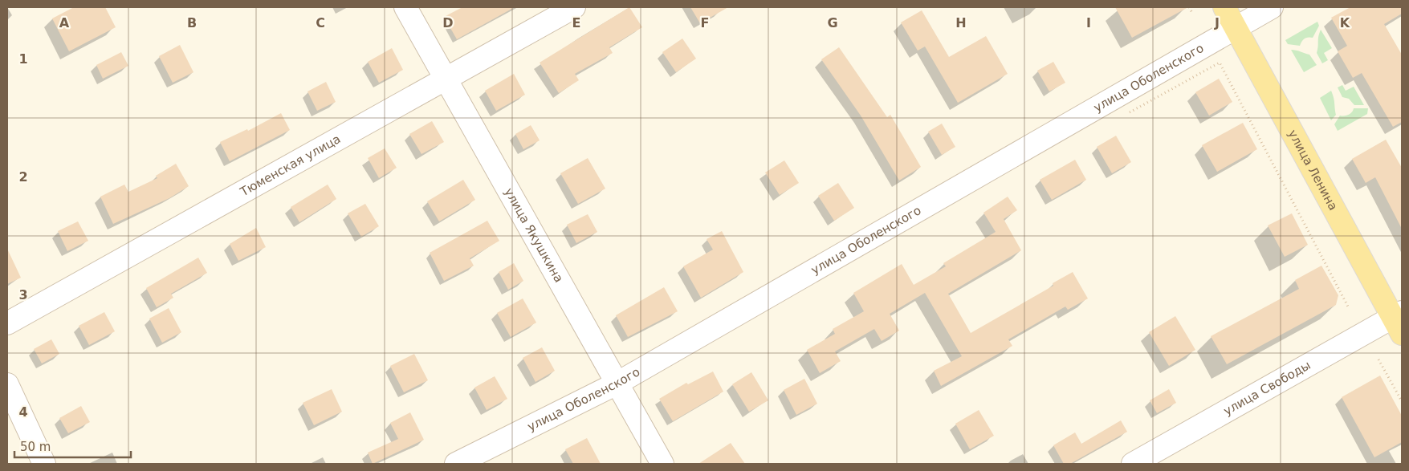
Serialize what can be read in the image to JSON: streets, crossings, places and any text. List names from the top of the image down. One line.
{"streets":{"main road":["улица Ленина"],"street":["улица Оболенского","Тюменская улица","улица Якушкина","улица Свободы"]},"crossings":[["улица Оболенского","улица Ленина"],["улица Оболенского","улица Якушкина"],["Тюменская улица","улица Якушкина"],["улица Ленина","улица Свободы"]],"scale_bar":"50 m","grid":{"columns":["A","B","C","D","E","F","G","H","I","J","K"],"rows":["1","2","3","4"]}}
